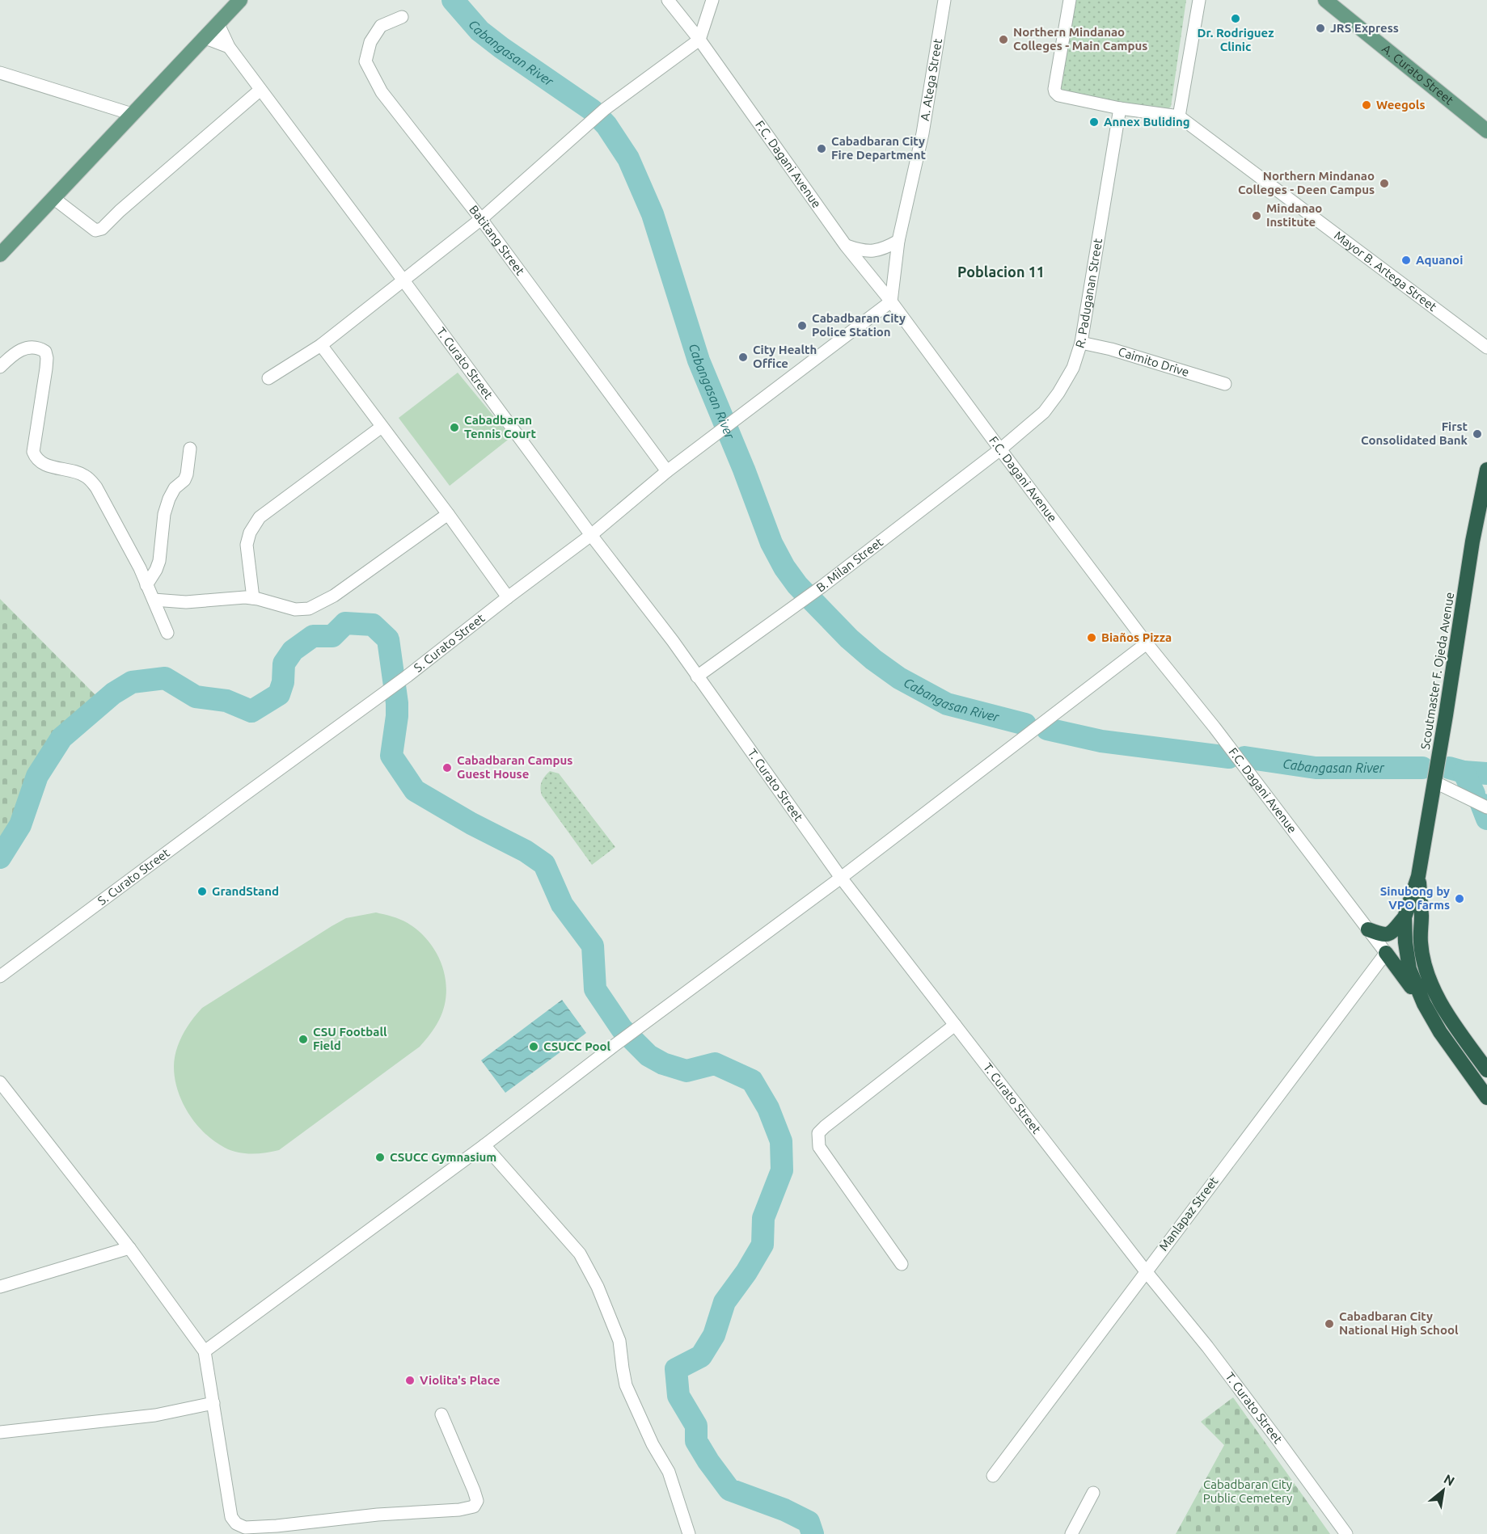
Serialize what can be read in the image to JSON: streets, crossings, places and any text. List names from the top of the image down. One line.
{"streets":{"highway":["Scoutmaster F. Ojeda Avenue"],"main road":["A. Curato Street"],"street":["A. Atega Street","F.C. Dagani Avenue","Batitang Street","Mayor B. Artega Street","R. Paduganan Street","T. Curato Street","Caimito Drive","B. Milan Street","S. Curato Street","Manlapaz Street"]},"crossings":[["A. Atega Street","F.C. Dagani Avenue"],["A. Atega Street","S. Curato Street"],["F.C. Dagani Avenue","R. Paduganan Street"],["F.C. Dagani Avenue","B. Milan Street"],["F.C. Dagani Avenue","S. Curato Street"],["F.C. Dagani Avenue","Manlapaz Street"],["Batitang Street","S. Curato Street"],["Mayor B. Artega Street","R. Paduganan Street"],["R. Paduganan Street","Caimito Drive"],["R. Paduganan Street","B. Milan Street"],["T. Curato Street","B. Milan Street"],["T. Curato Street","S. Curato Street"],["T. Curato Street","Manlapaz Street"]],"districts":["Poblacion 11"],"water":["Cabangasan River"],"parks":["Cabadbaran City Public Cemetery"],"places":["Dr. Rodriguez Clinic","JRS Express","Northern Mindanao Colleges - Main Campus","Weegols","Annex Buliding","Cabadbaran City Fire Department","Northern Mindanao Colleges - Deen Campus","Mindanao Institute","Aquanoi","Cabadbaran City Police Station","City Health Office","Cabadbaran Tennis Court","First Consolidated Bank","Biaños Pizza","Cabadbaran Campus Guest House","GrandStand","Sinubong by VPO farms","CSU Football Field","CSUCC Pool","CSUCC Gymnasium","Cabadbaran City National High School","Violita's Place"],"north":"top right"}
